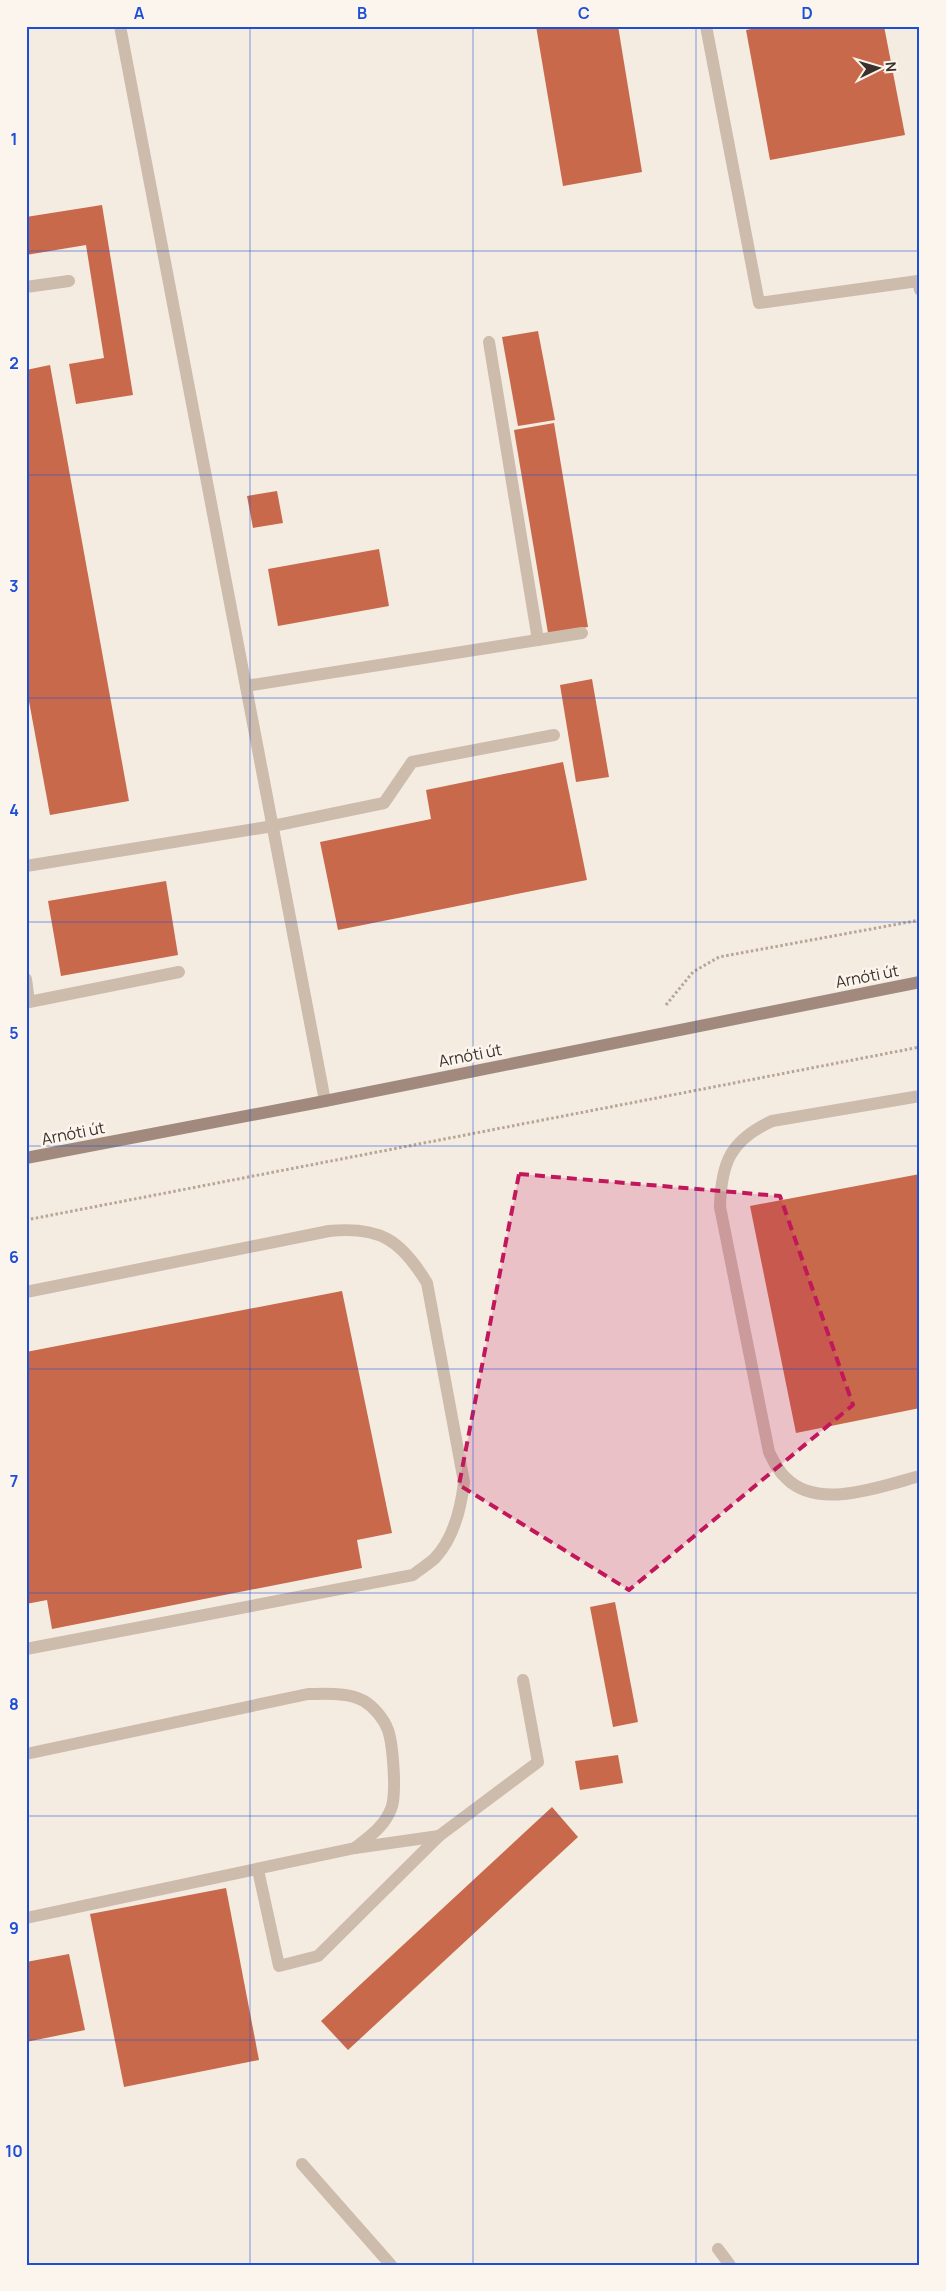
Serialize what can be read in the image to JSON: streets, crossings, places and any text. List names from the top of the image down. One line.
{"streets":{"main road":["Arnóti út"]},"north":"right","grid":{"columns":["A","B","C","D"],"rows":["1","2","3","4","5","6","7","8","9","10"]}}
